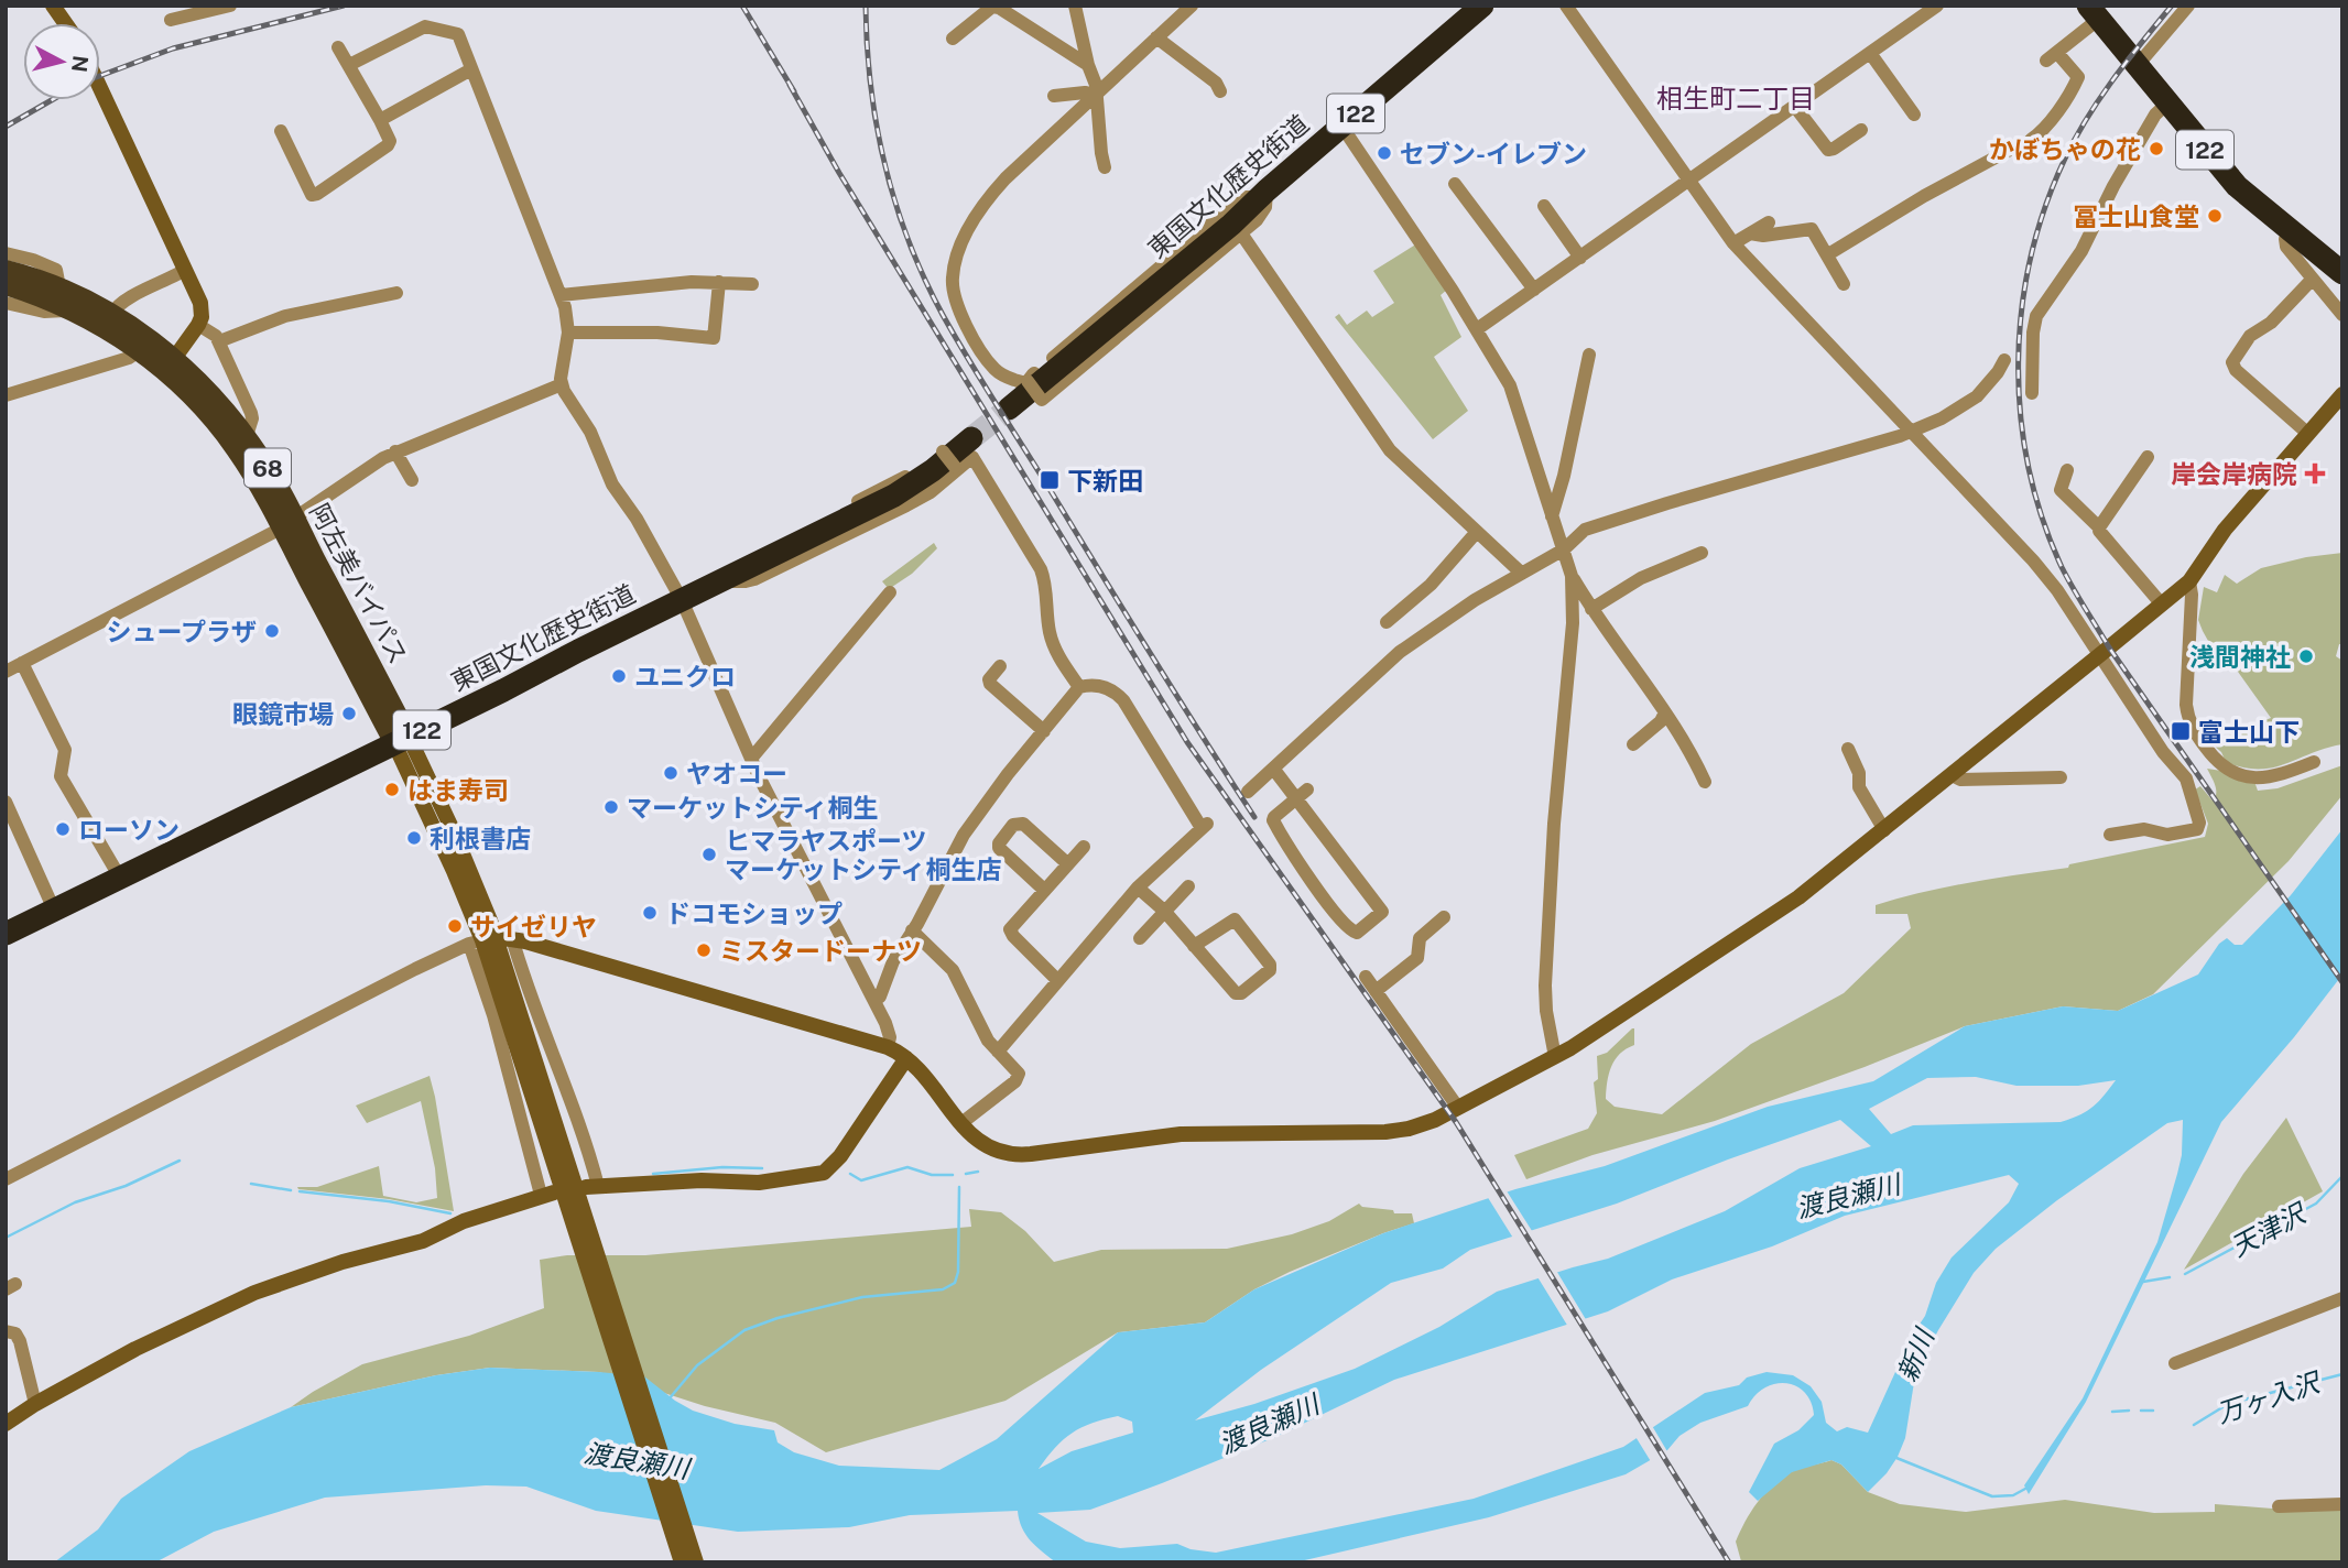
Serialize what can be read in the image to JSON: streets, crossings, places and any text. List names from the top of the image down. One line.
{"streets":{"highway":["122","東国文化歴史街道"],"main road":["68","阿左美バイパス"]},"crossings":[["東国文化歴史街道","阿左美バイパス"]],"districts":["相生町二丁目"],"water":["渡良瀬川","天津沢","新川","万ヶ入沢"],"places":{"other":["かぼちゃの花","セブン-イレブン","冨士山食堂","シュープラザ","浅間神社","ユニクロ","眼鏡市場","ヤオコー","はま寿司","マーケットシティ桐生","ローソン","利根書店","ヒマラヤスポーツ マーケットシティ桐生店","ドコモショップ","サイゼリヤ","ミスタードーナツ"],"health":["岸会岸病院"],"transit":["下新田","富士山下"]},"north":"right"}
